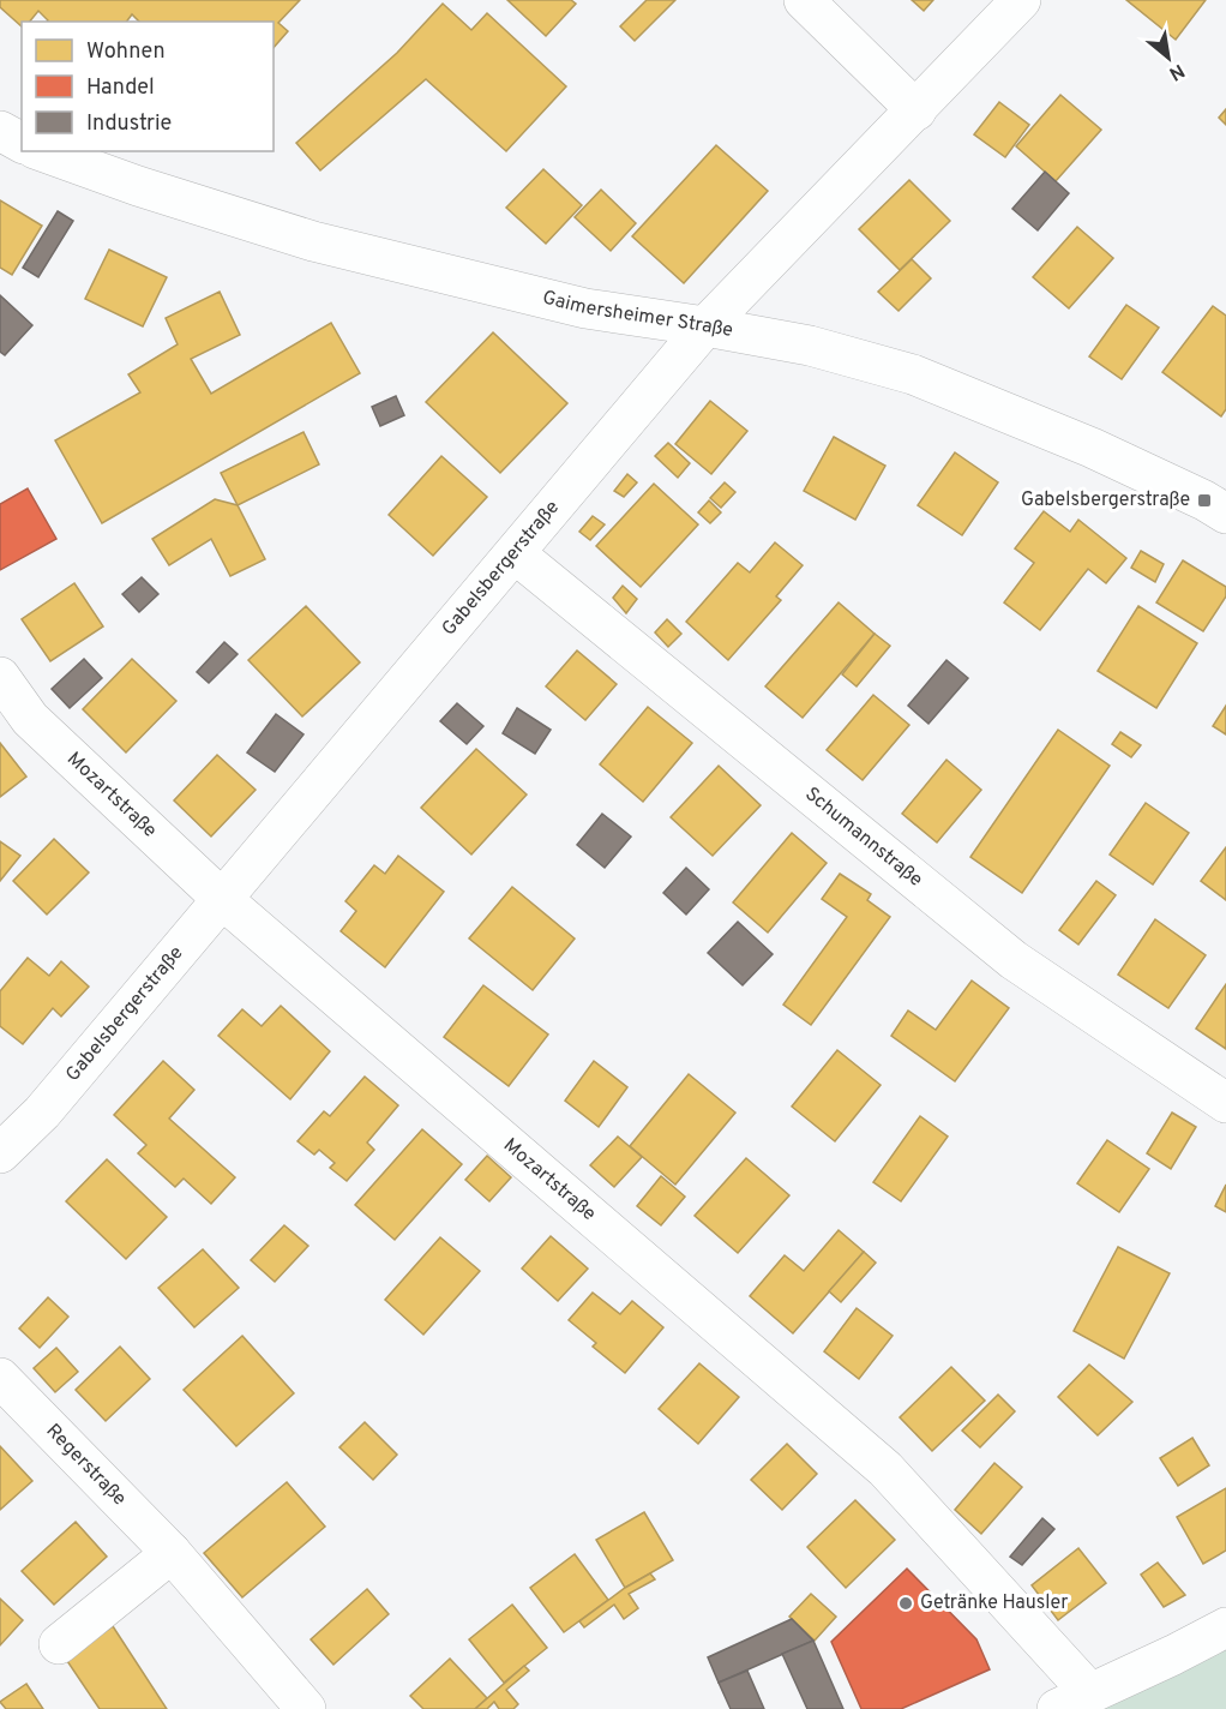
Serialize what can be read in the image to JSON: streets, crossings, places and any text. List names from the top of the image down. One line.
{"streets":{"street":["Gaimersheimer Straße","Gabelsbergerstraße","Mozartstraße","Schumannstraße","Regerstraße"]},"crossings":[["Gaimersheimer Straße","Gabelsbergerstraße"],["Gabelsbergerstraße","Mozartstraße"],["Gabelsbergerstraße","Schumannstraße"]],"places":{"transit":["Gabelsbergerstraße"],"other":["Getränke Hausler"]},"legend":["Wohnen","Handel","Industrie"],"north":"bottom right"}
